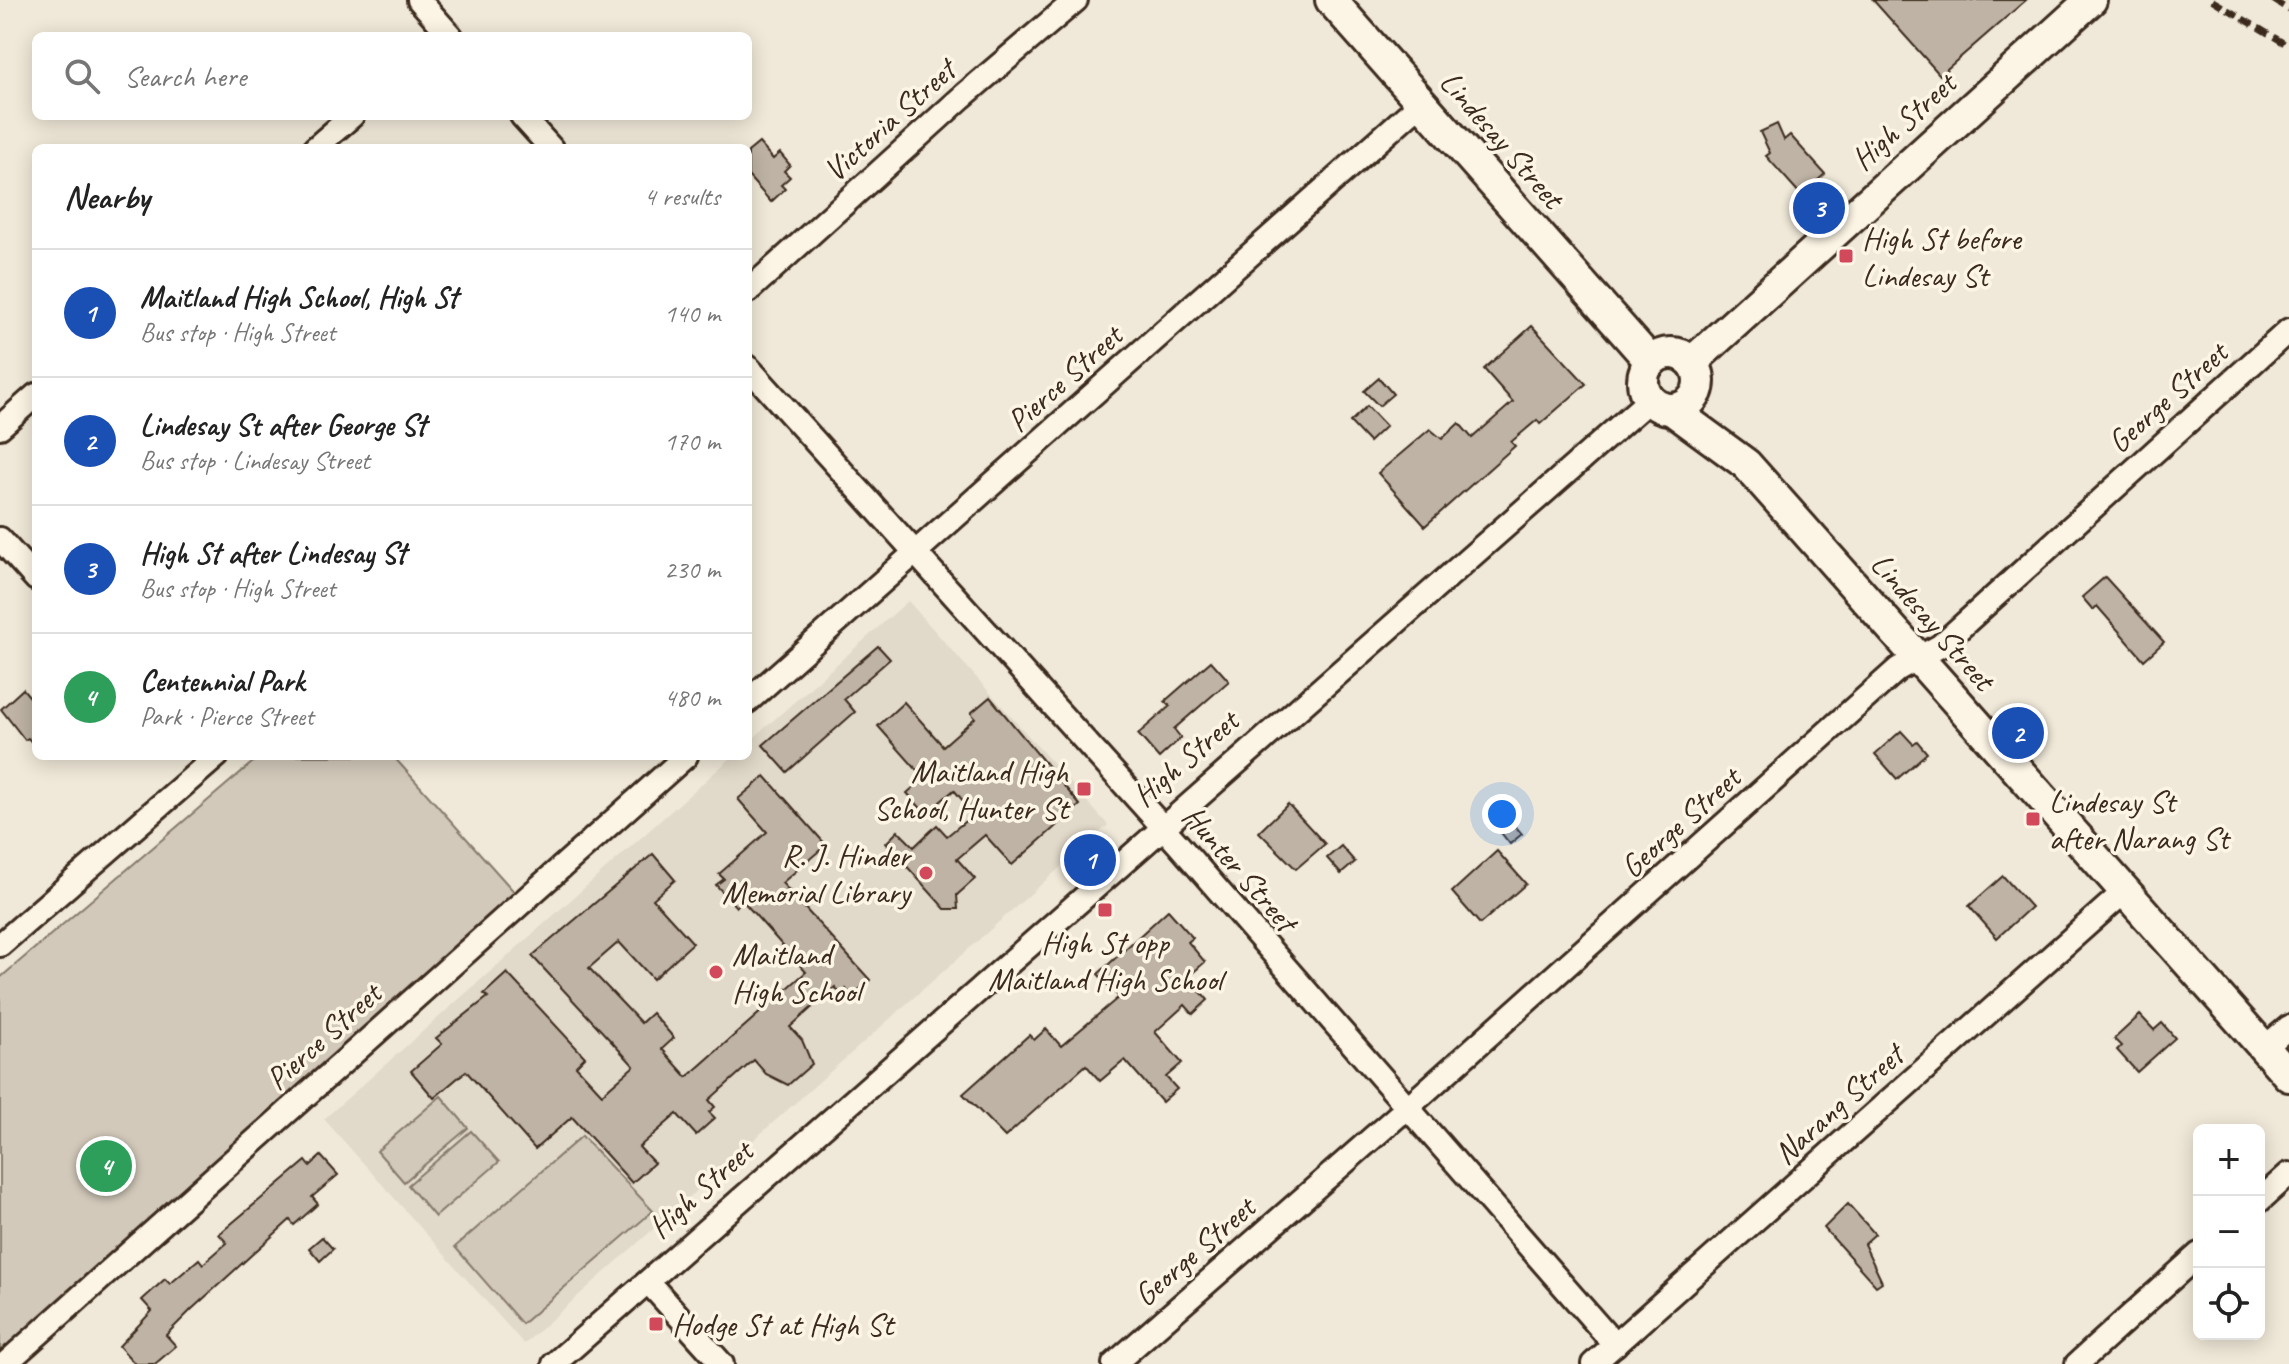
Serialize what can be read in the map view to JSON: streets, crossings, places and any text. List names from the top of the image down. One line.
{"streets":{"main road":["High Street","Lindesay Street"],"street":["Victoria Street","Pierce Street","George Street","Hunter Street","Narang Street"]},"crossings":[["High Street","Lindesay Street"],["High Street","Hunter Street"],["Lindesay Street","Pierce Street"],["Lindesay Street","George Street"],["Lindesay Street","Narang Street"],["Pierce Street","Hunter Street"],["George Street","Hunter Street"],["Hunter Street","Narang Street"]],"places":{"transit":["High St before Lindesay St","Maitland High School, Hunter St","Lindesay St after Narang St","High St opp Maitland High School","Hodge St at High St"],"other":["R. J. Hinder Memorial Library","Maitland High School"]},"page":{"search":"Search here","heading":["Nearby","4 results"],"pins":["3","2","1","4"],"list":[{"mark":"1","name":"Maitland High School, High St","note":"Bus stop · High Street","value":"140 m"},{"mark":"2","name":"Lindesay St after George St","note":"Bus stop · Lindesay Street","value":"170 m"},{"mark":"3","name":"High St after Lindesay St","note":"Bus stop · High Street","value":"230 m"},{"mark":"4","name":"Centennial Park","note":"Park · Pierce Street","value":"480 m"}],"map_buttons":["+","−"]}}
